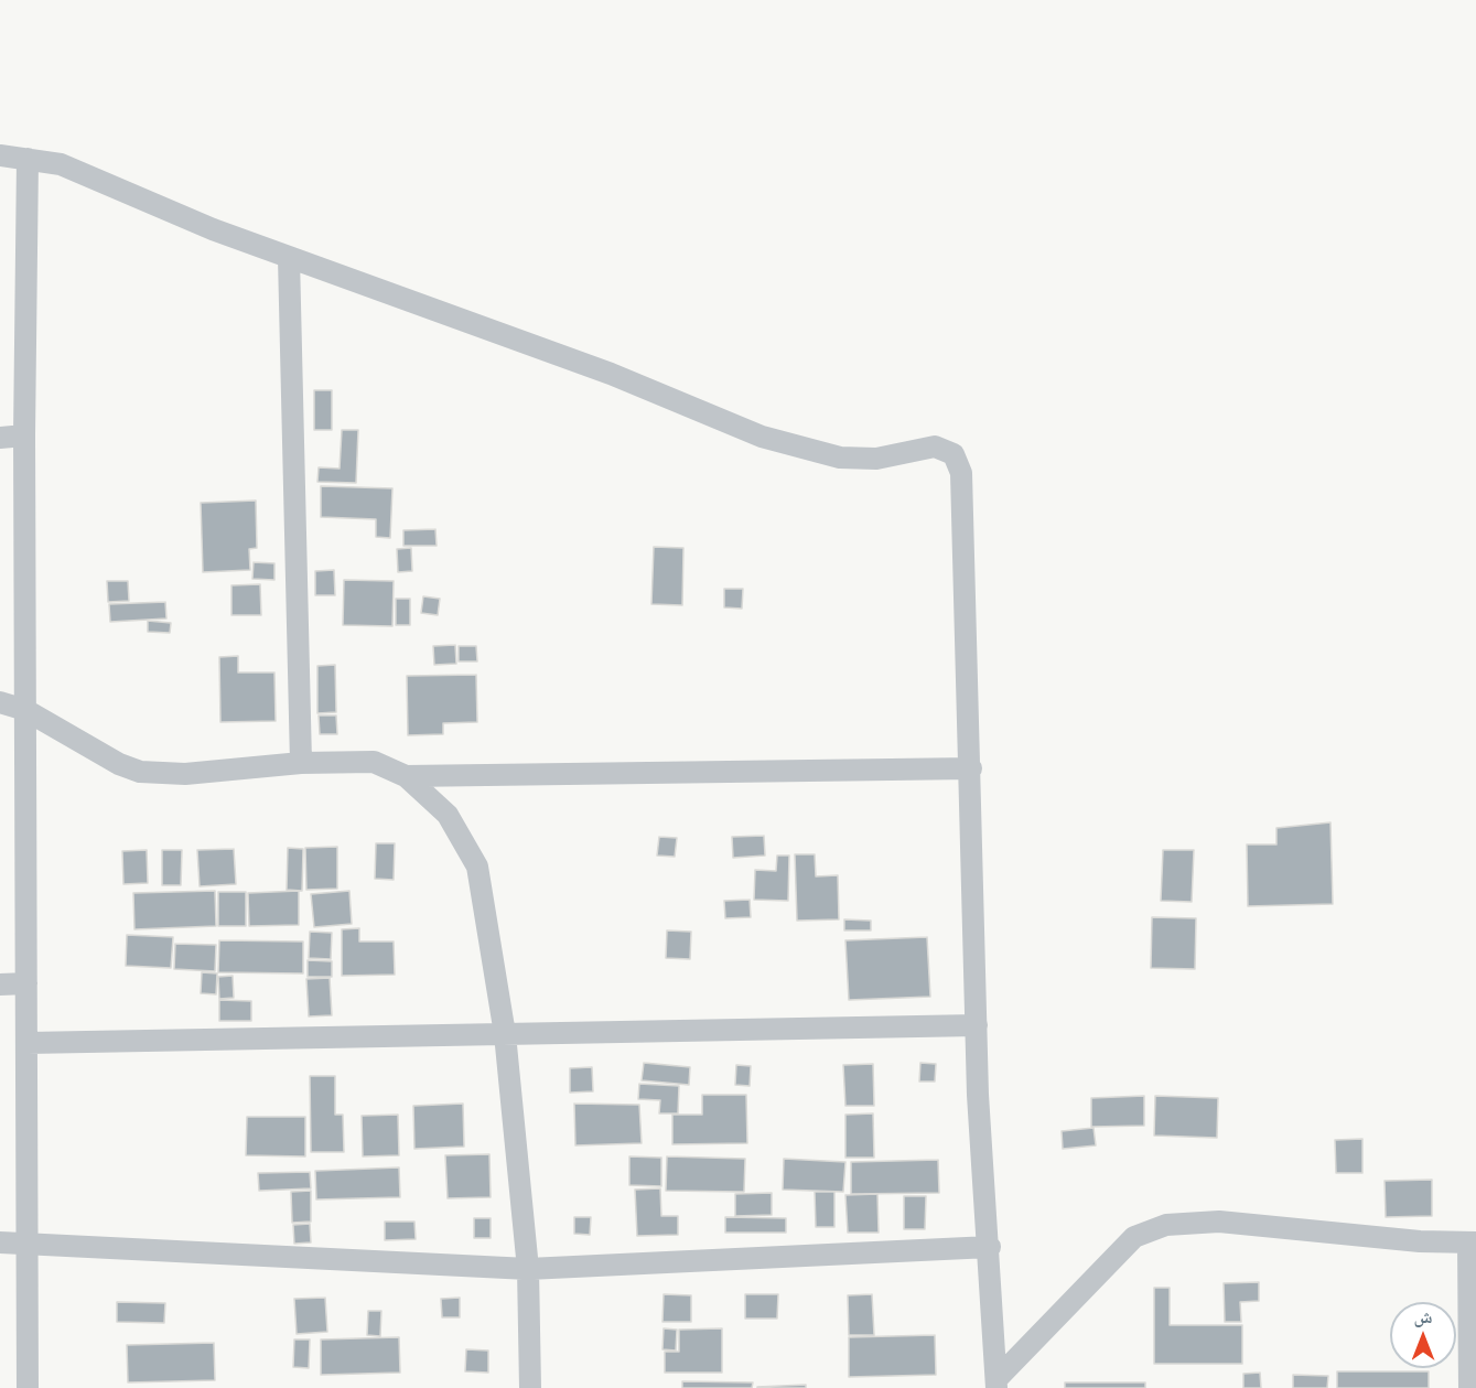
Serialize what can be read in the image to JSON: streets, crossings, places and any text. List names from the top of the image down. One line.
{"north":"top"}
